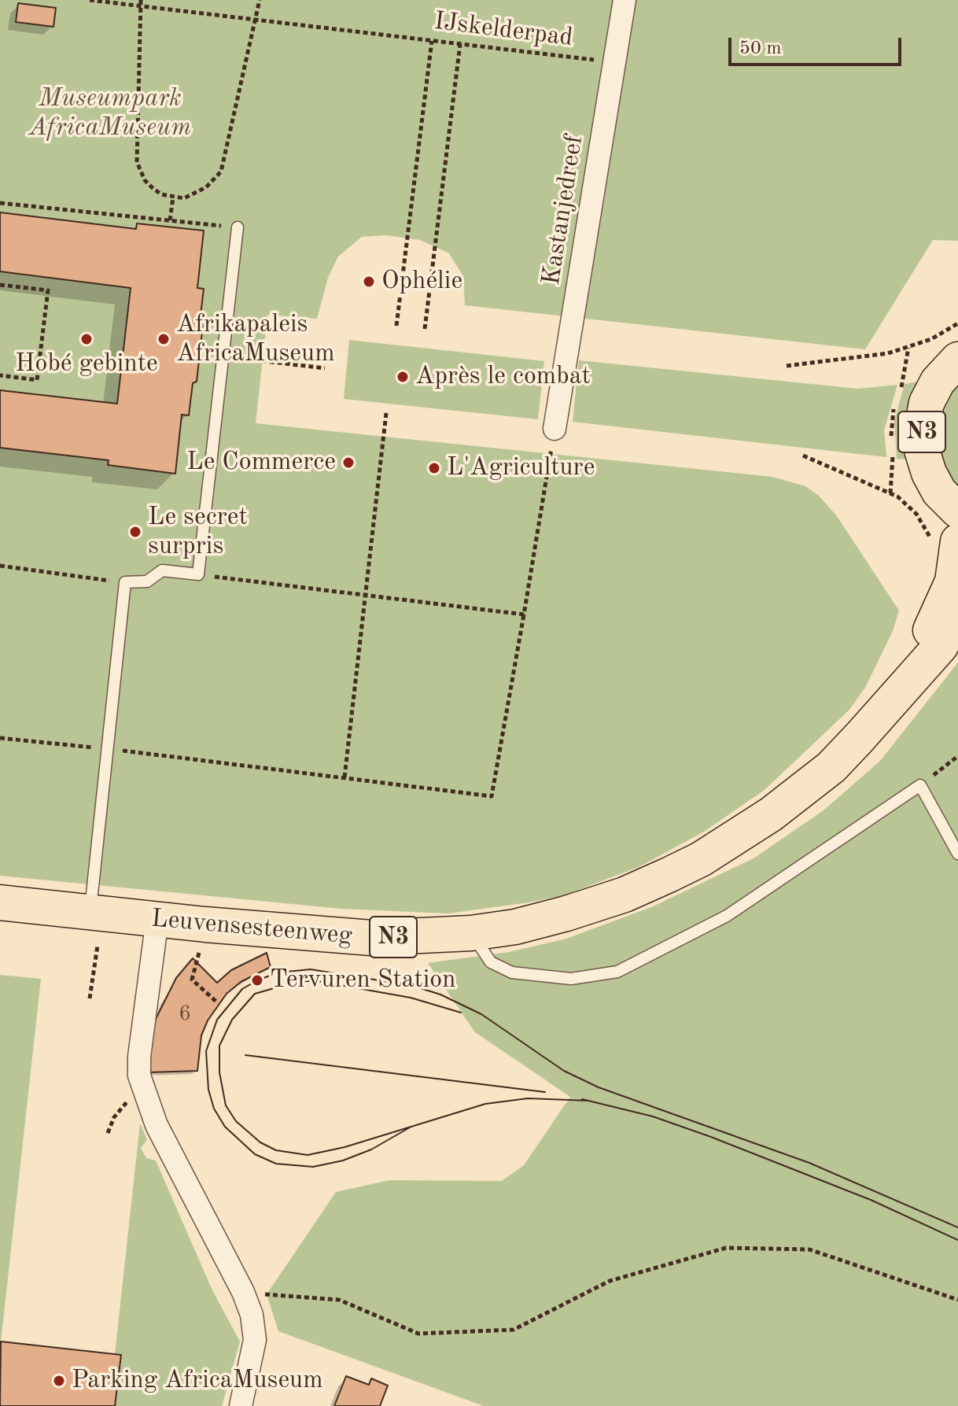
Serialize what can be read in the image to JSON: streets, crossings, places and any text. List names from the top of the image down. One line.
{"streets":{"main road":["N3","Leuvensesteenweg"],"street":["Kastanjedreef"],"path":["IJskelderpad"]},"crossings":[["IJskelderpad","Kastanjedreef"],["N3","Leuvensesteenweg"]],"parks":["Museumpark AfricaMuseum"],"places":["Ophélie","Hobé gebinte","Afrikapaleis AfricaMuseum","Après le combat","Le Commerce","L'Agriculture","Le secret surpris","Tervuren Station","Parking AfricaMuseum"],"house_numbers":["6"],"scale_bar":"50 m"}
